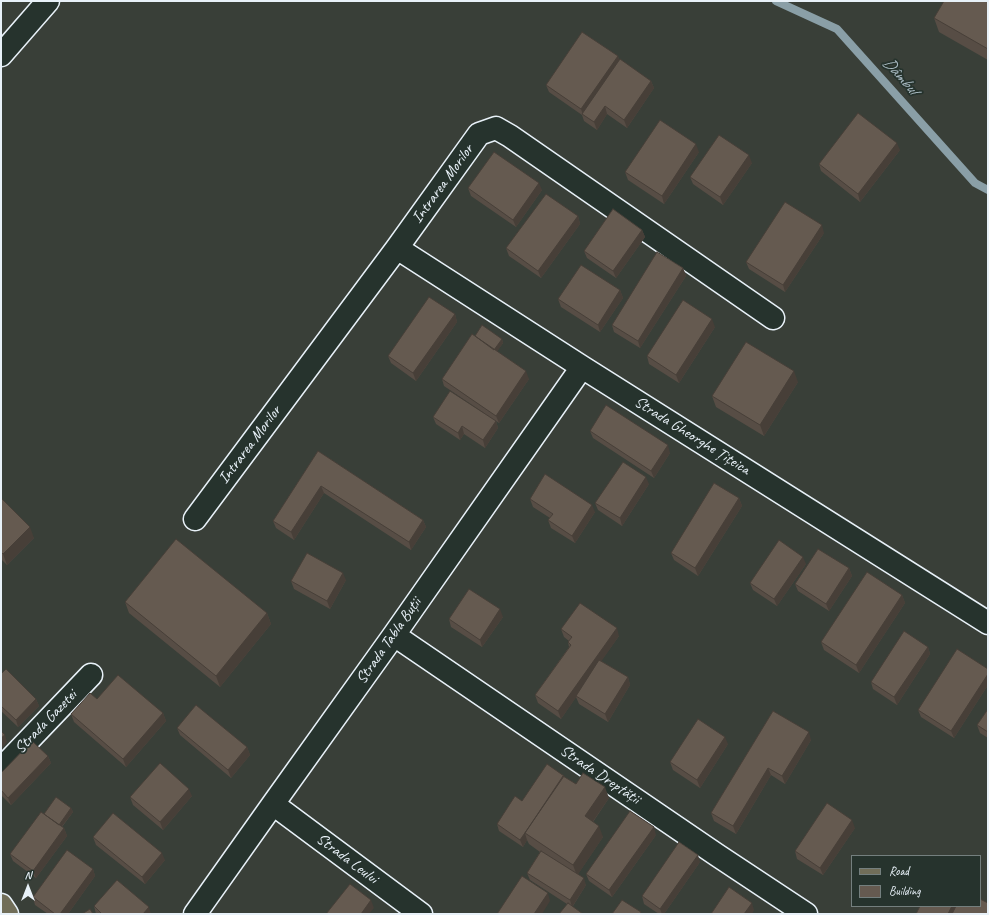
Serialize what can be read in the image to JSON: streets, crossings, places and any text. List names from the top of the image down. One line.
{"streets":{"street":["Intrarea Morilor","Strada Gheorghe Țițeica","Strada Tabla Buții","Strada Gazetei","Strada Dreptății","Strada Leului"]},"crossings":[["Intrarea Morilor","Strada Gheorghe Țițeica"],["Strada Gheorghe Țițeica","Strada Tabla Buții"],["Strada Tabla Buții","Strada Dreptății"],["Strada Tabla Buții","Strada Leului"]],"water":["Dâmbul"],"legend":["Road","Building"],"north":"top"}
